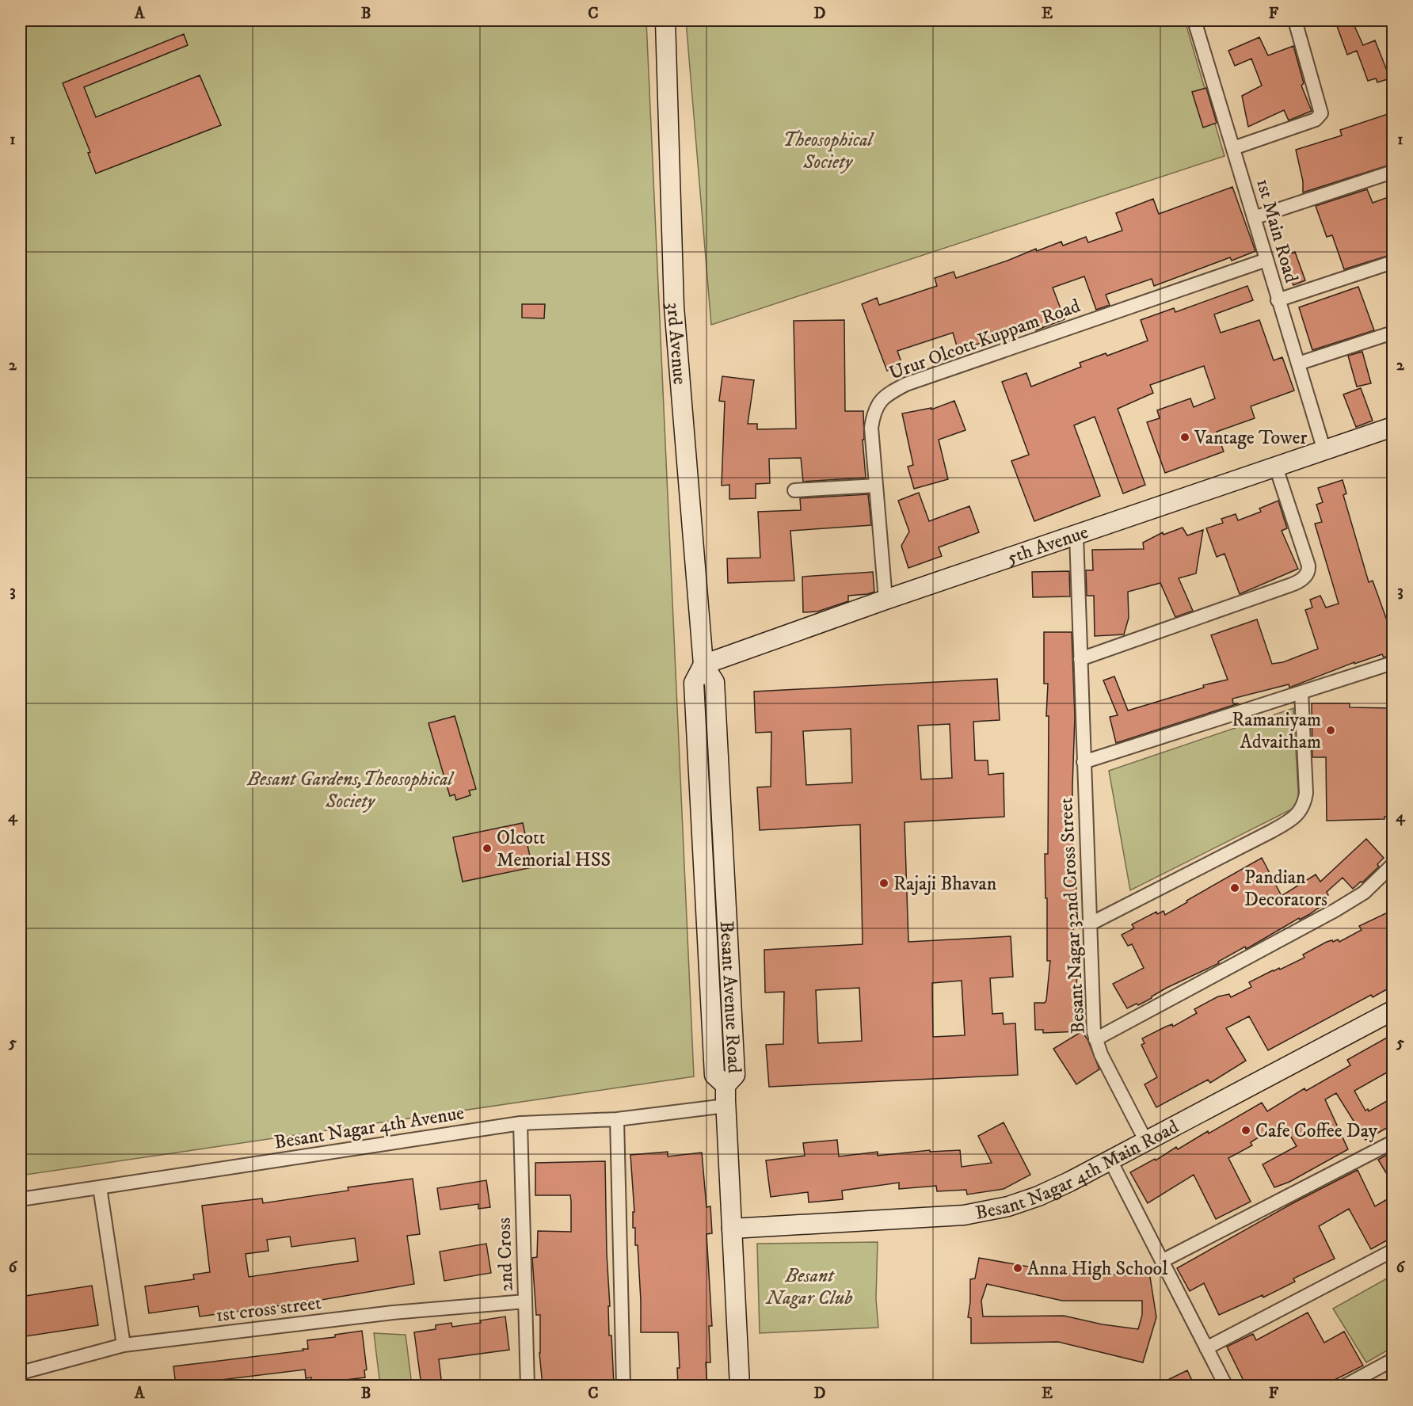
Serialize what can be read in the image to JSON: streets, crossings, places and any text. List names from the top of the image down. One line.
{"streets":{"street":["1st Main Road","Urur Olcott Kuppam Road","3rd Avenue","5th Avenue","Besant Nagar 32nd Cross Street","Besant Avenue Road","Besant Nagar 4th Avenue","Besant Nagar 4th Main Road","2nd Cross","1st cross street"]},"crossings":[["1st Main Road","Urur Olcott Kuppam Road"],["1st Main Road","5th Avenue"],["Urur Olcott Kuppam Road","5th Avenue"],["3rd Avenue","5th Avenue"],["3rd Avenue","Besant Avenue Road"],["5th Avenue","Besant Nagar 32nd Cross Street"],["5th Avenue","Besant Avenue Road"],["Besant Nagar 32nd Cross Street","Besant Nagar 4th Main Road"],["Besant Avenue Road","Besant Nagar 4th Avenue"],["Besant Avenue Road","Besant Nagar 4th Main Road"],["Besant Nagar 4th Avenue","2nd Cross"],["2nd Cross","1st cross street"]],"parks":["Theosophical Society","Besant Gardens,Theosophical Society","Besant Nagar Club"],"places":["Vantage Tower","Ramaniyam Advaitham","Olcott Memorial HSS","Rajaji Bhavan","Pandian Decorators","Cafe Coffee Day","Anna High School"],"grid":{"columns":["A","B","C","D","E","F"],"rows":["1","2","3","4","5","6"]}}
